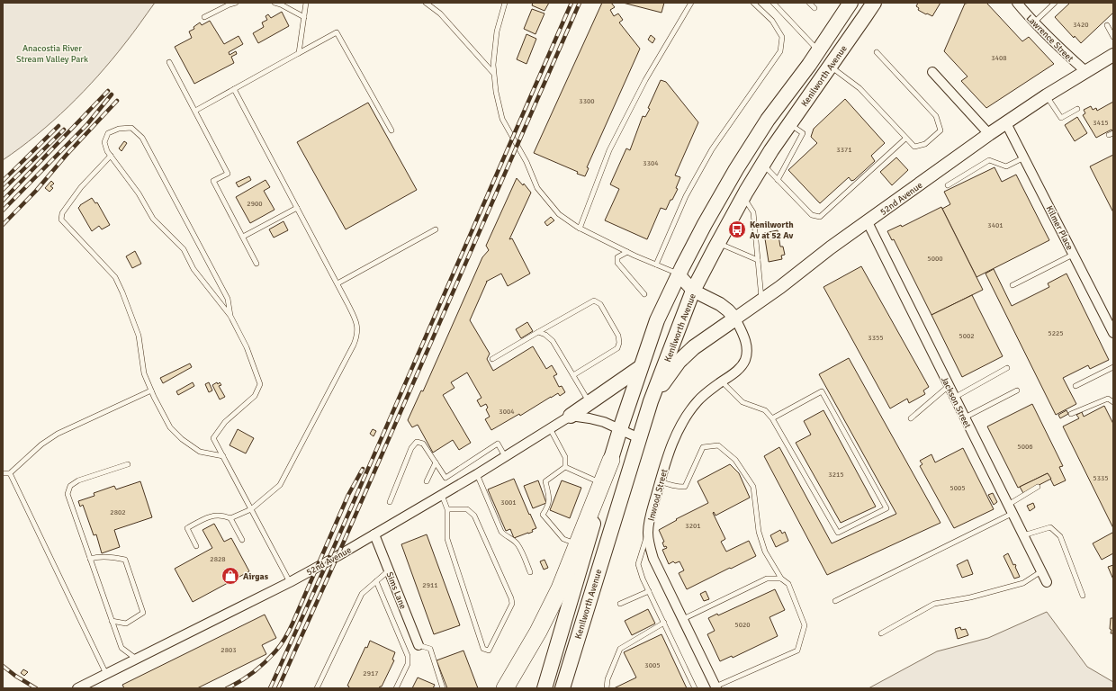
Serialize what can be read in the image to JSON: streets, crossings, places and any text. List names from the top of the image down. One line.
{"streets":{"main road":["Kenilworth Avenue"],"street":["Lawrence Street","52nd Avenue","Kilmer Place","Jackson Street","Inwood Street","Sims Lane"]},"crossings":[["Lawrence Street","52nd Avenue"],["52nd Avenue","Kilmer Place"],["52nd Avenue","Jackson Street"],["52nd Avenue","Inwood Street"],["52nd Avenue","Sims Lane"]],"parks":["Anacostia River Stream Valley Park"],"places":{"bus stop":["Kenilworth Av at 52 Av"],"shop":["Airgas"]},"house_numbers":["3420","3408","3300","3415","3371","3304","2900","3401","5000","5225","5002","3355","3004","5006","3215","5335","5005","3001","2802","3201","2828","2911","5020","2803","3005","2917"]}
